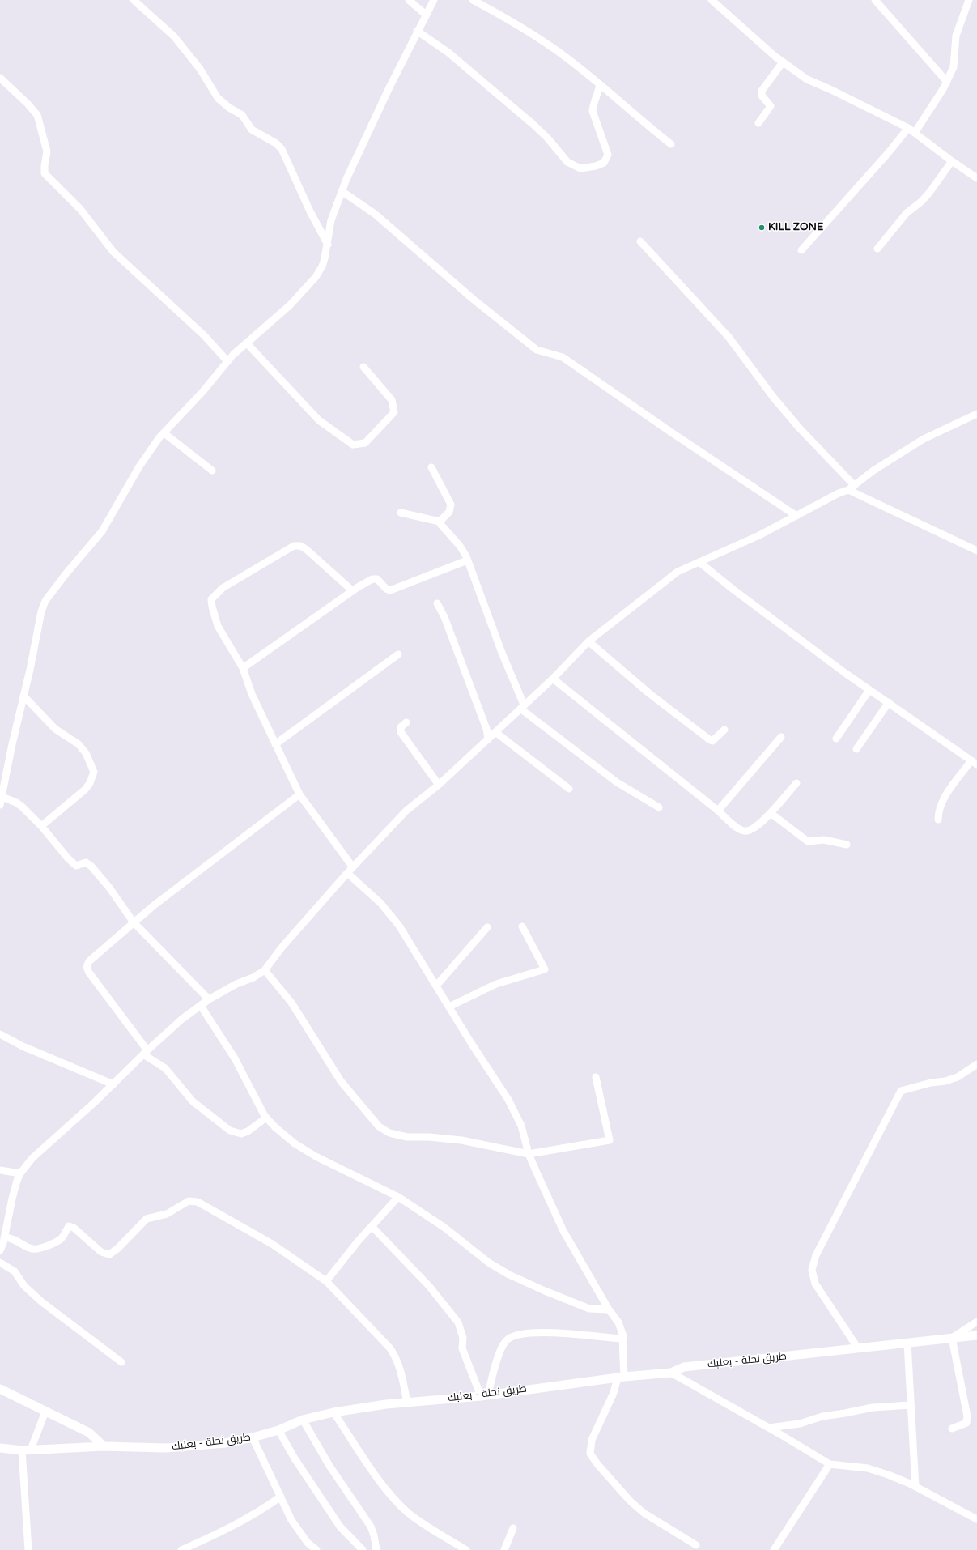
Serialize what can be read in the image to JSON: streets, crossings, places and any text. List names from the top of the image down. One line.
{"streets":{"street":["طريق نحلة - بعلبك"]},"places":["KILL ZONE"]}
